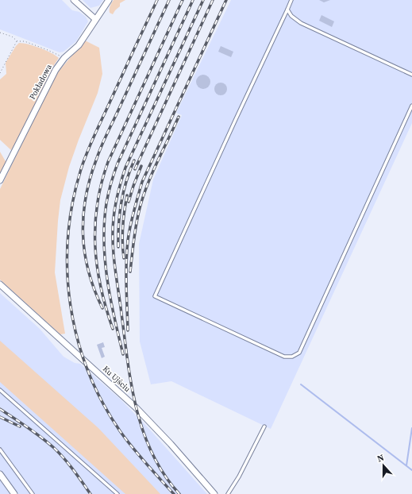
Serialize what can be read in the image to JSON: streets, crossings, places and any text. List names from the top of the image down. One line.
{"streets":{"street":["Pokładowa","Ku Ujściu"]},"north":"top"}
